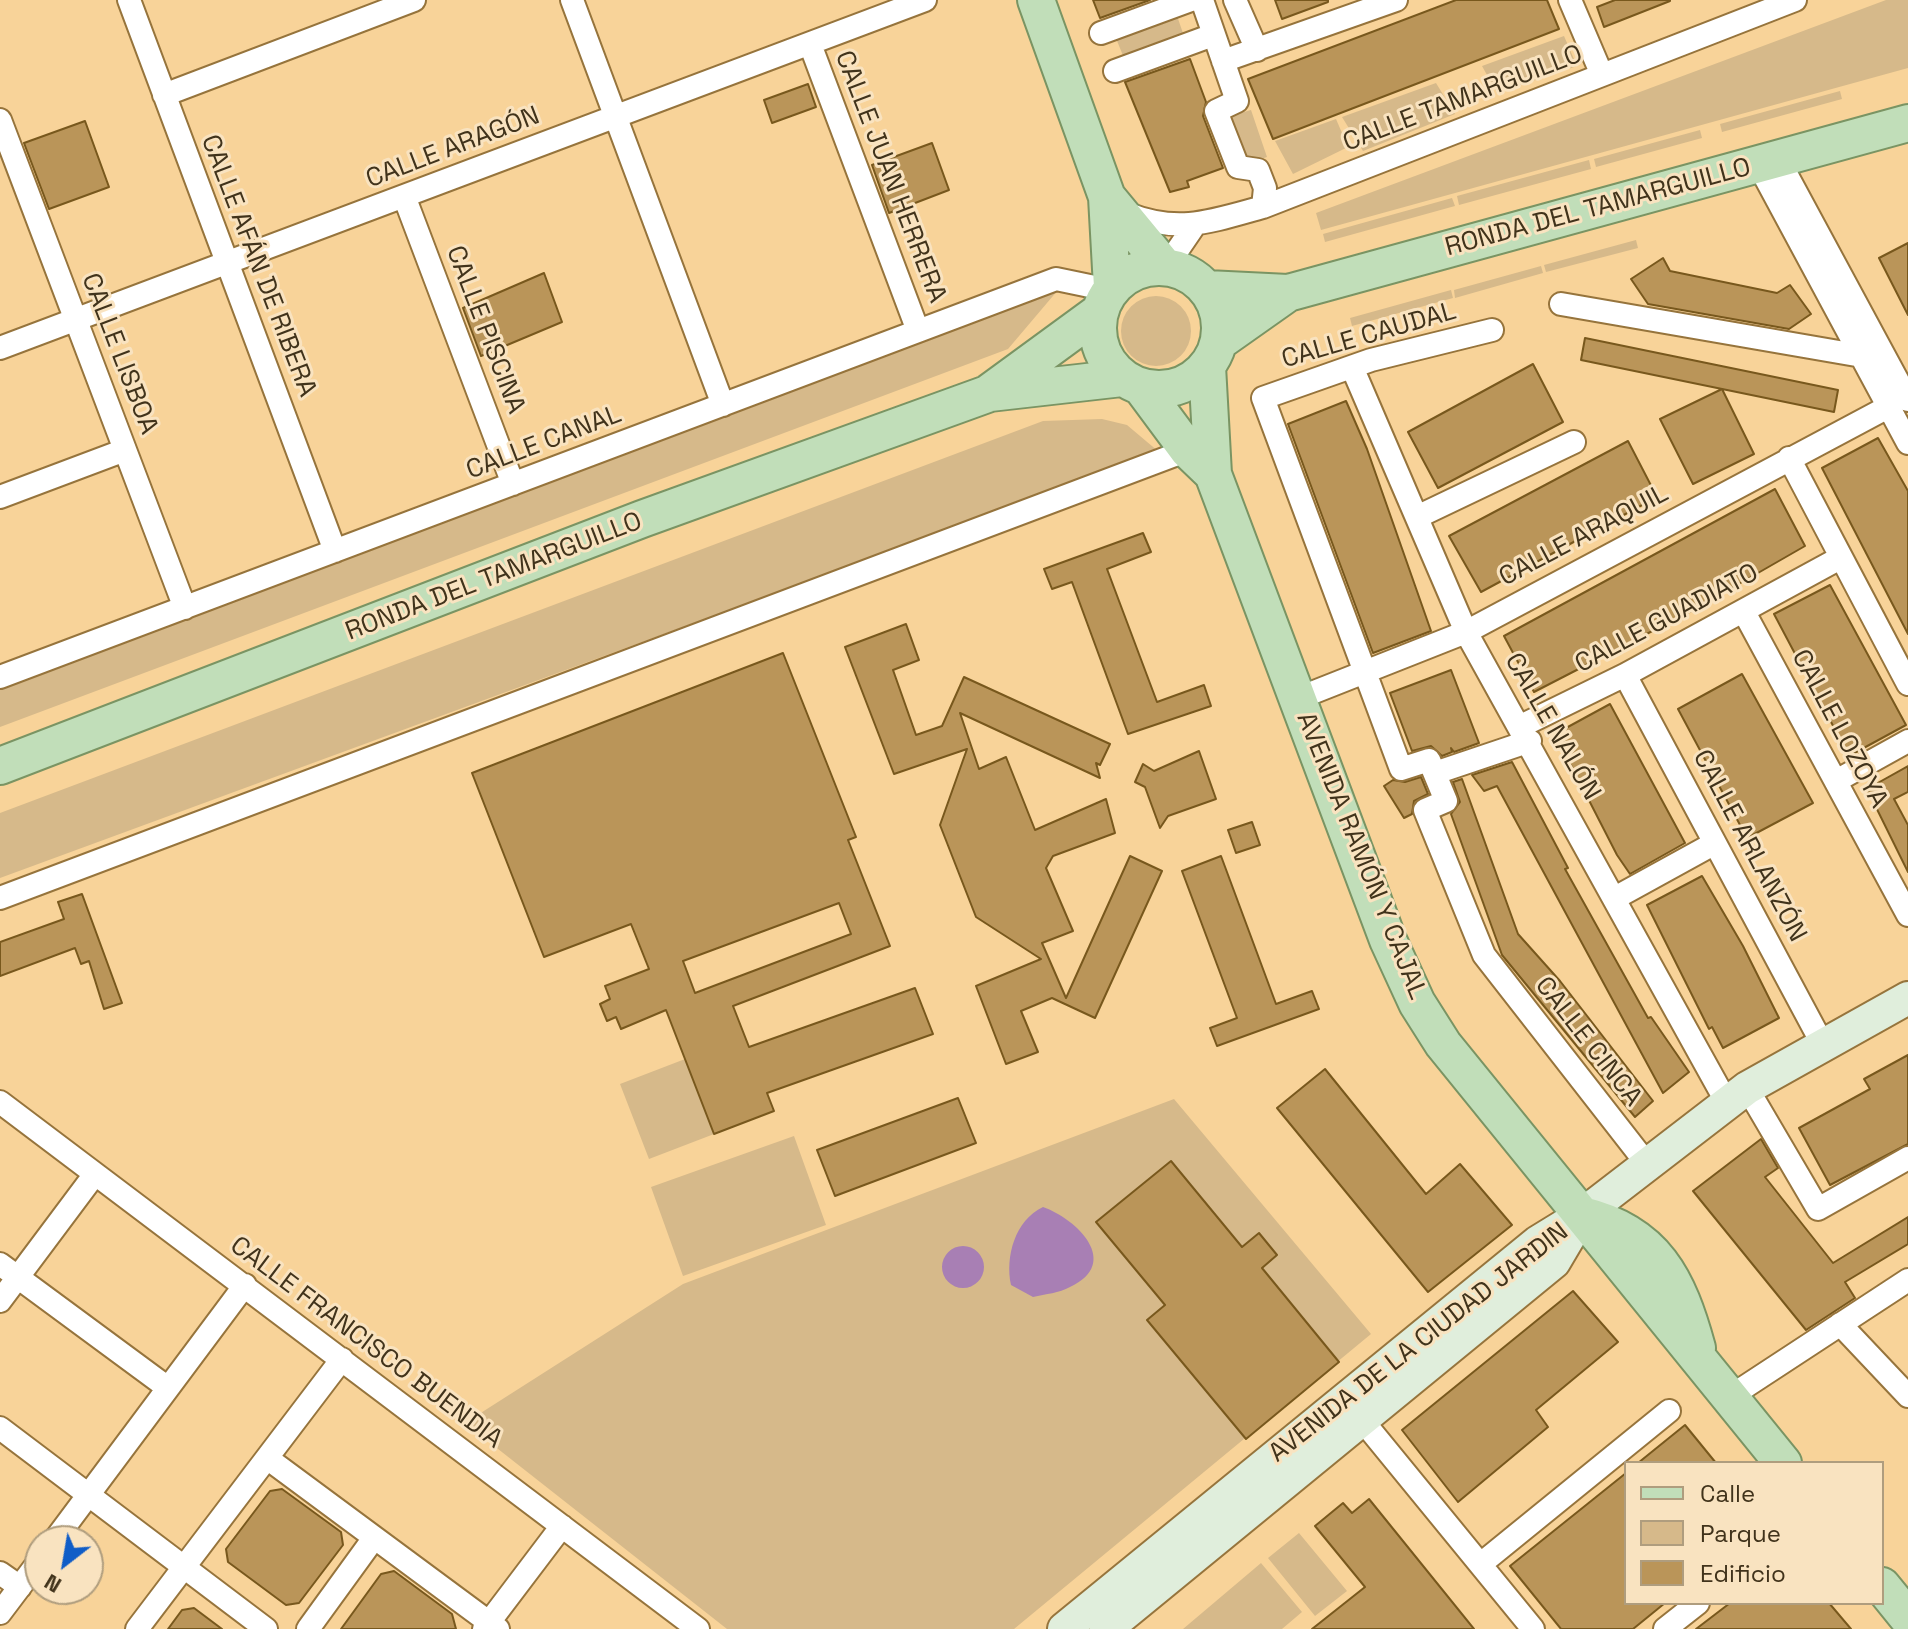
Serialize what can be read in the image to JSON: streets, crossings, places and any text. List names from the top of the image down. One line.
{"streets":{"main road":["RONDA DEL TAMARGUILLO","AVENIDA RAMÓN Y CAJAL","AVENIDA DE LA CIUDAD JARDIN"],"street":["CALLE TAMARGUILLO","CALLE ARAGÓN","CALLE JUAN HERRERA","CALLE AFÁN DE RIBERA","CALLE PISCINA","CALLE CAUDAL","CALLE LISBOA","CALLE CANAL","CALLE ARAQUIL","CALLE GUADIATO","CALLE NALÓN","CALLE LOZOYA","CALLE ARLANZÓN","CALLE CINCA","CALLE FRANCISCO BUENDIA"]},"crossings":[["CALLE ARAGÓN","CALLE JUAN HERRERA"],["CALLE ARAGÓN","CALLE AFÁN DE RIBERA"],["CALLE ARAGÓN","CALLE PISCINA"],["CALLE ARAGÓN","CALLE LISBOA"],["CALLE JUAN HERRERA","CALLE CANAL"],["RONDA DEL TAMARGUILLO","CALLE CANAL"],["CALLE AFÁN DE RIBERA","CALLE CANAL"],["CALLE PISCINA","CALLE CANAL"],["CALLE CAUDAL","CALLE ARAQUIL"],["CALLE CAUDAL","CALLE NALÓN"],["CALLE LISBOA","CALLE CANAL"],["CALLE ARAQUIL","CALLE NALÓN"],["CALLE ARAQUIL","AVENIDA RAMÓN Y CAJAL"],["CALLE GUADIATO","CALLE NALÓN"],["CALLE GUADIATO","CALLE LOZOYA"],["CALLE GUADIATO","CALLE ARLANZÓN"],["CALLE GUADIATO","CALLE CINCA"],["AVENIDA RAMÓN Y CAJAL","AVENIDA DE LA CIUDAD JARDIN"]],"legend":["Calle","Parque","Edificio"],"north":"bottom left"}
